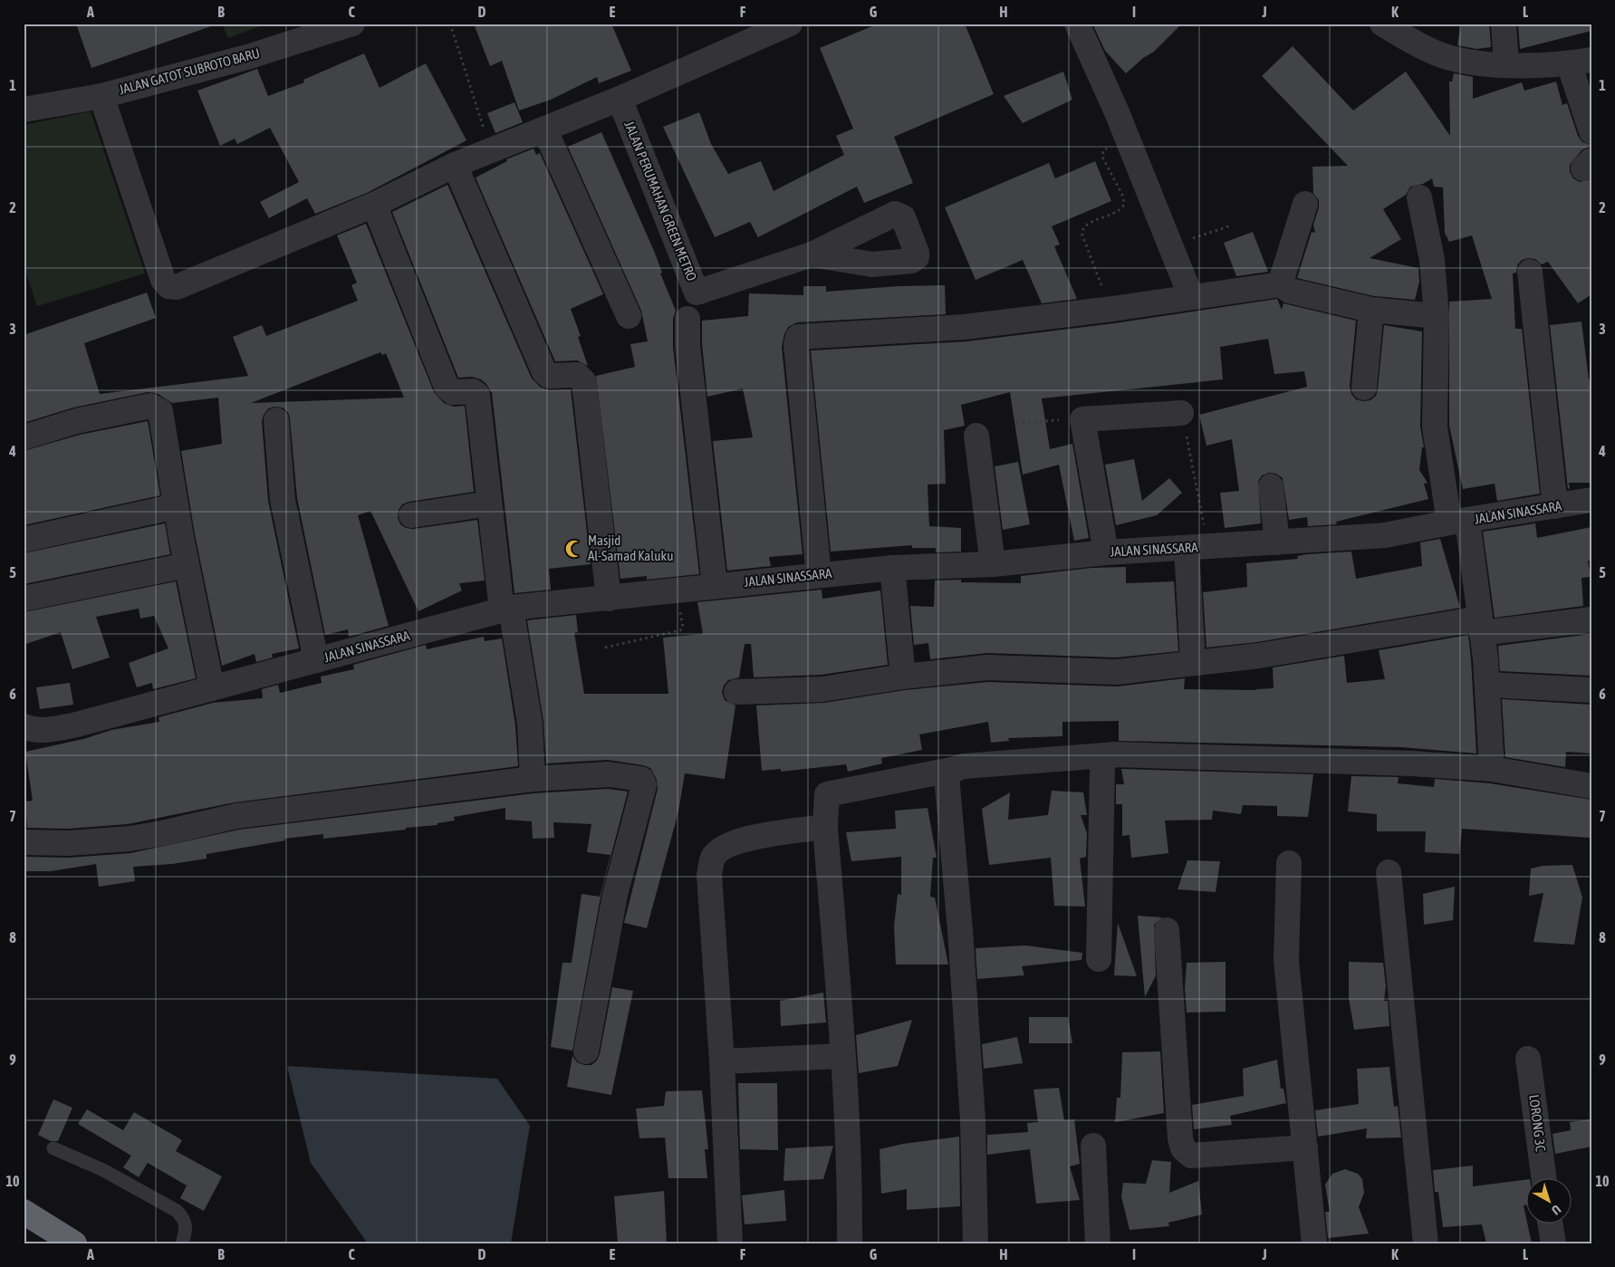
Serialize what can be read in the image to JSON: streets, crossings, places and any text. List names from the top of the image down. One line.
{"streets":{"street":["JALAN GATOT SUBROTO BARU","JALAN PERUMAHAN GREEN METRO","JALAN SINASSARA","LORONG 3C"]},"places":{"mosque":["Masjid Al-Samad Kaluku"]},"north":"bottom right","grid":{"columns":["A","B","C","D","E","F","G","H","I","J","K","L"],"rows":["1","2","3","4","5","6","7","8","9","10"]}}
